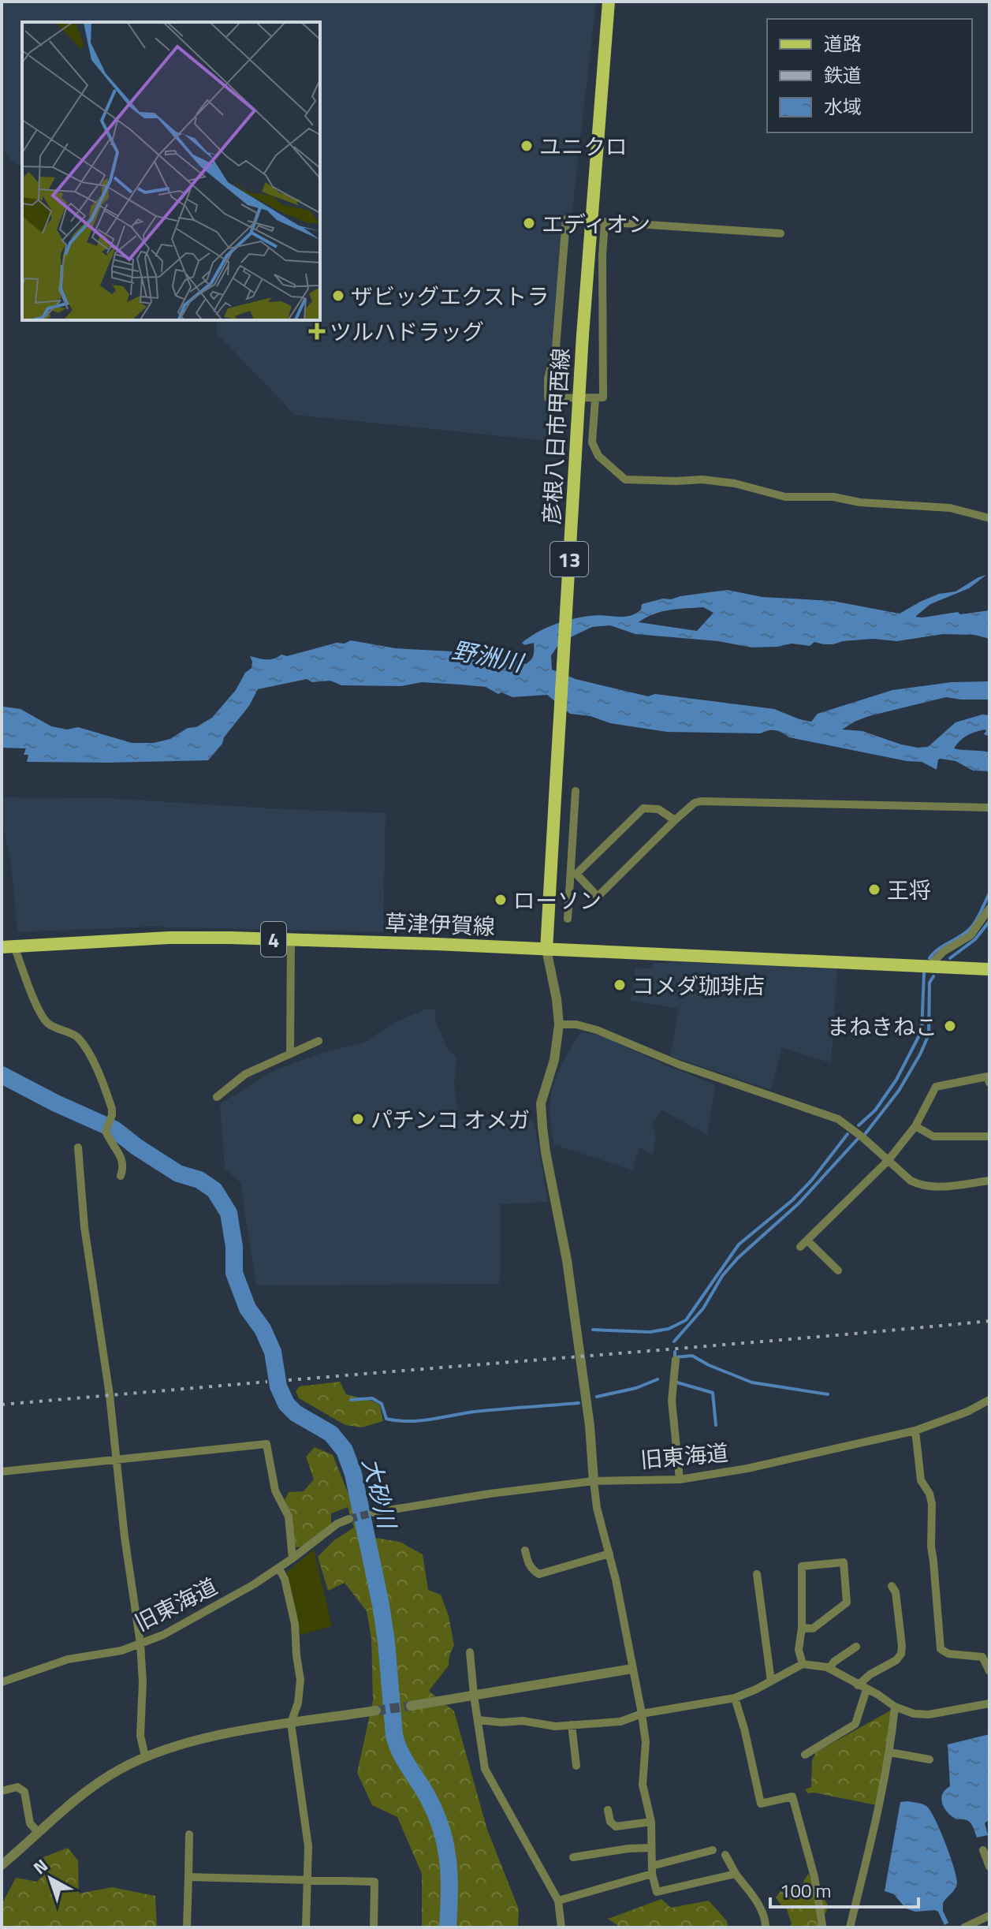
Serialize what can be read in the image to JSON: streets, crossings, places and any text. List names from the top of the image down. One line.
{"streets":{"main road":["彦根八日市甲西線","13","草津伊賀線","4"],"street":["旧東海道"]},"crossings":[["彦根八日市甲西線","草津伊賀線"]],"water":["野洲川","大砂川"],"places":{"other":["ユニクロ","エディオン","ザビッグエクストラ","王将","ローソン","コメダ珈琲店","まねきねこ","パチンコ オメガ"],"health":["ツルハドラッグ"]},"legend":["道路","鉄道","水域"],"scale_bar":"100 m","north":"top left"}
